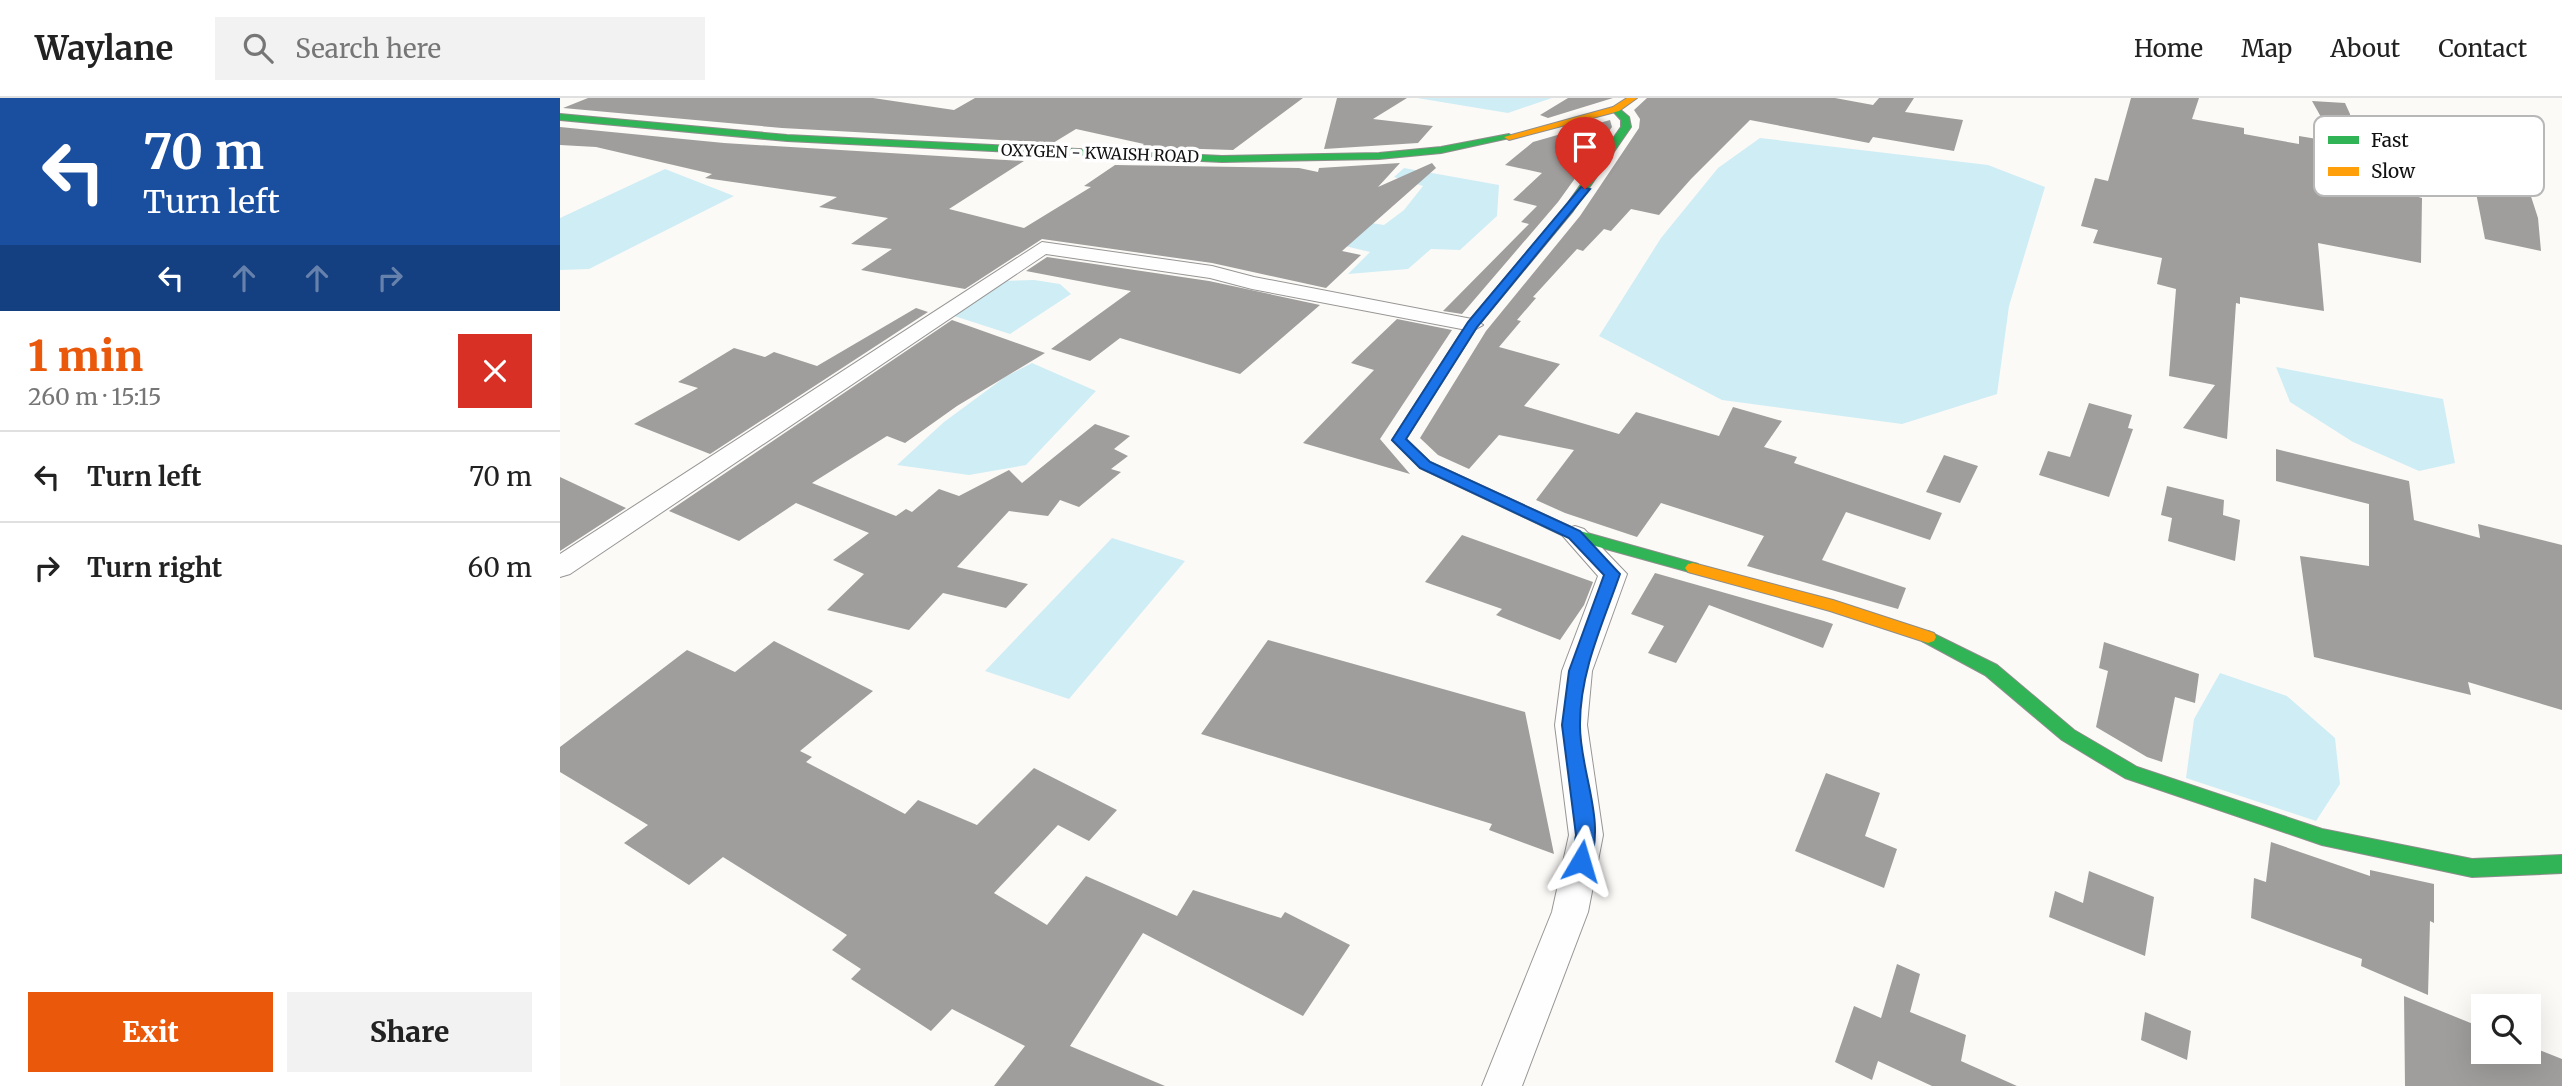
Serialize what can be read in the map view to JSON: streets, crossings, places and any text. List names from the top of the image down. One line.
{"streets":{"main road":["OXYGEN - KWAISH ROAD"]},"legend":["Fast","Slow"],"page":{"header":"Waylane","search":"Search here","nav":["Home","Map","About","Contact"],"turn":["70 m","Turn left"],"heading":["1 min","260 m · 15:15"],"list":[{"name":"Turn left","value":"70 m"},{"name":"Turn right","value":"60 m"}],"buttons":["Exit","Share"]}}
